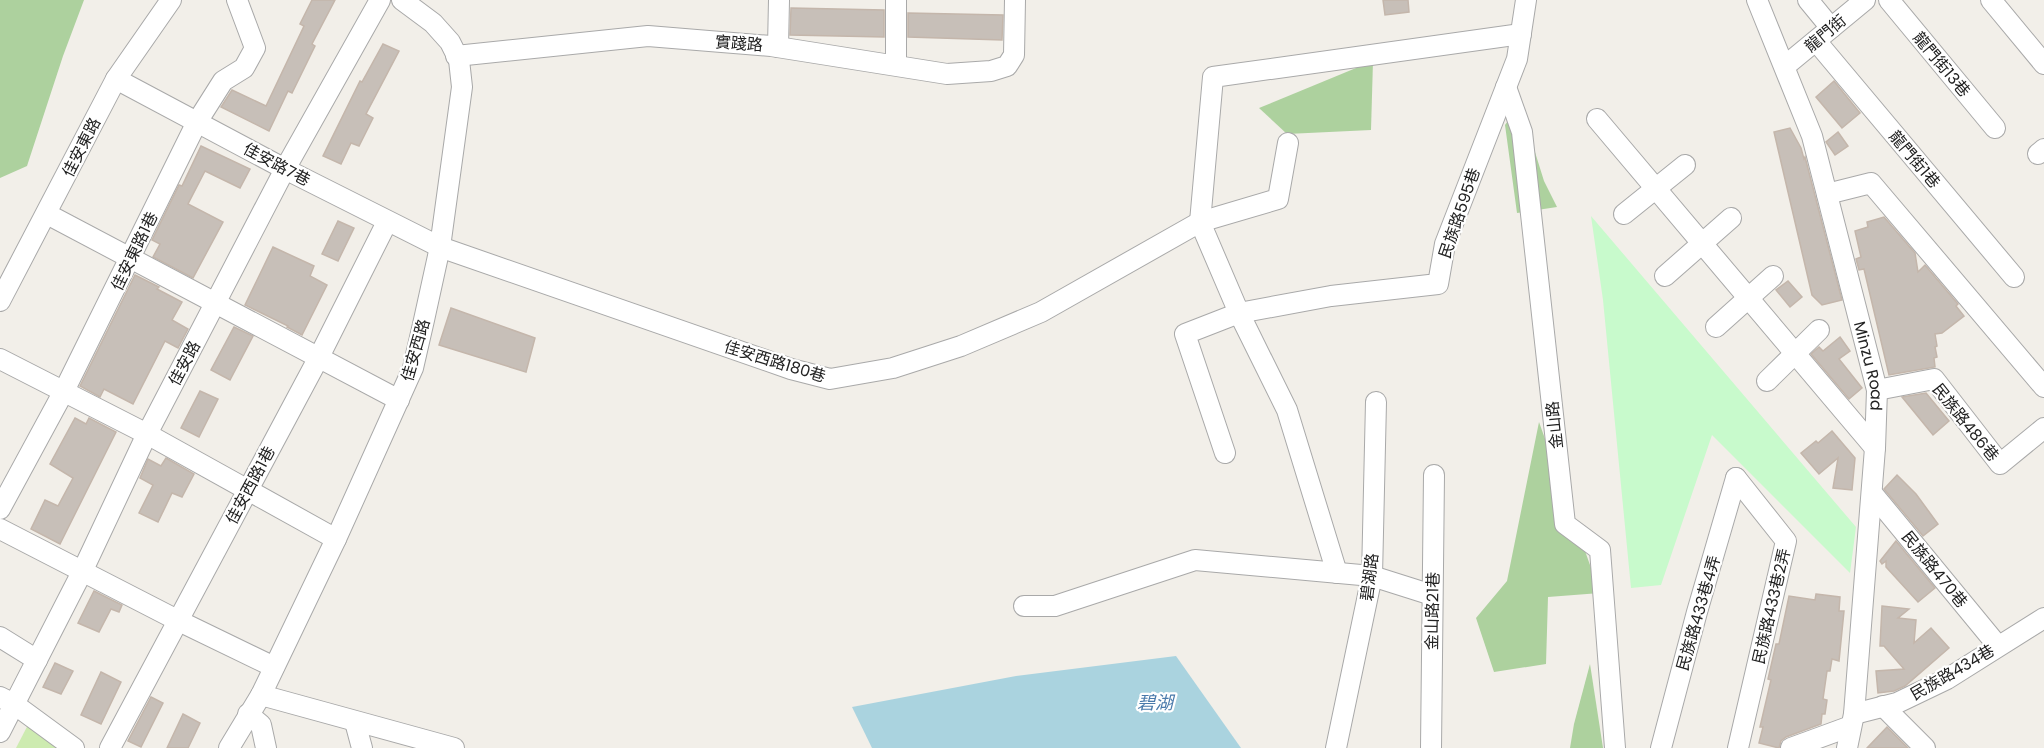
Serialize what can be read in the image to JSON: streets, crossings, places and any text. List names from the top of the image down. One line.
{"streets":{"street":["龍門街","實踐路","龍門街13巷","佳安東路","龍門街1巷","佳安路7巷","民族路595巷","佳安東路1巷","佳安西路","佳安西路180巷","佳安路","Minzu Road","民族路486巷","金山路","佳安西路1巷","民族路470巷","碧湖路","民族路433巷2弄","金山路21巷","民族路433巷4弄","民族路434巷"]},"crossings":[["龍門街","龍門街1巷"],["龍門街","Minzu Road"],["實踐路","佳安西路"],["佳安東路","佳安路7巷"],["佳安路7巷","佳安東路1巷"],["佳安路7巷","佳安西路"],["佳安路7巷","佳安西路180巷"],["佳安路7巷","佳安路"],["佳安路7巷","佳安西路1巷"],["民族路595巷","金山路"],["佳安西路","佳安西路180巷"],["Minzu Road","民族路486巷"],["Minzu Road","民族路470巷"],["Minzu Road","民族路434巷"],["民族路470巷","民族路434巷"],["民族路433巷2弄","民族路433巷4弄"]],"water":["碧湖"]}
